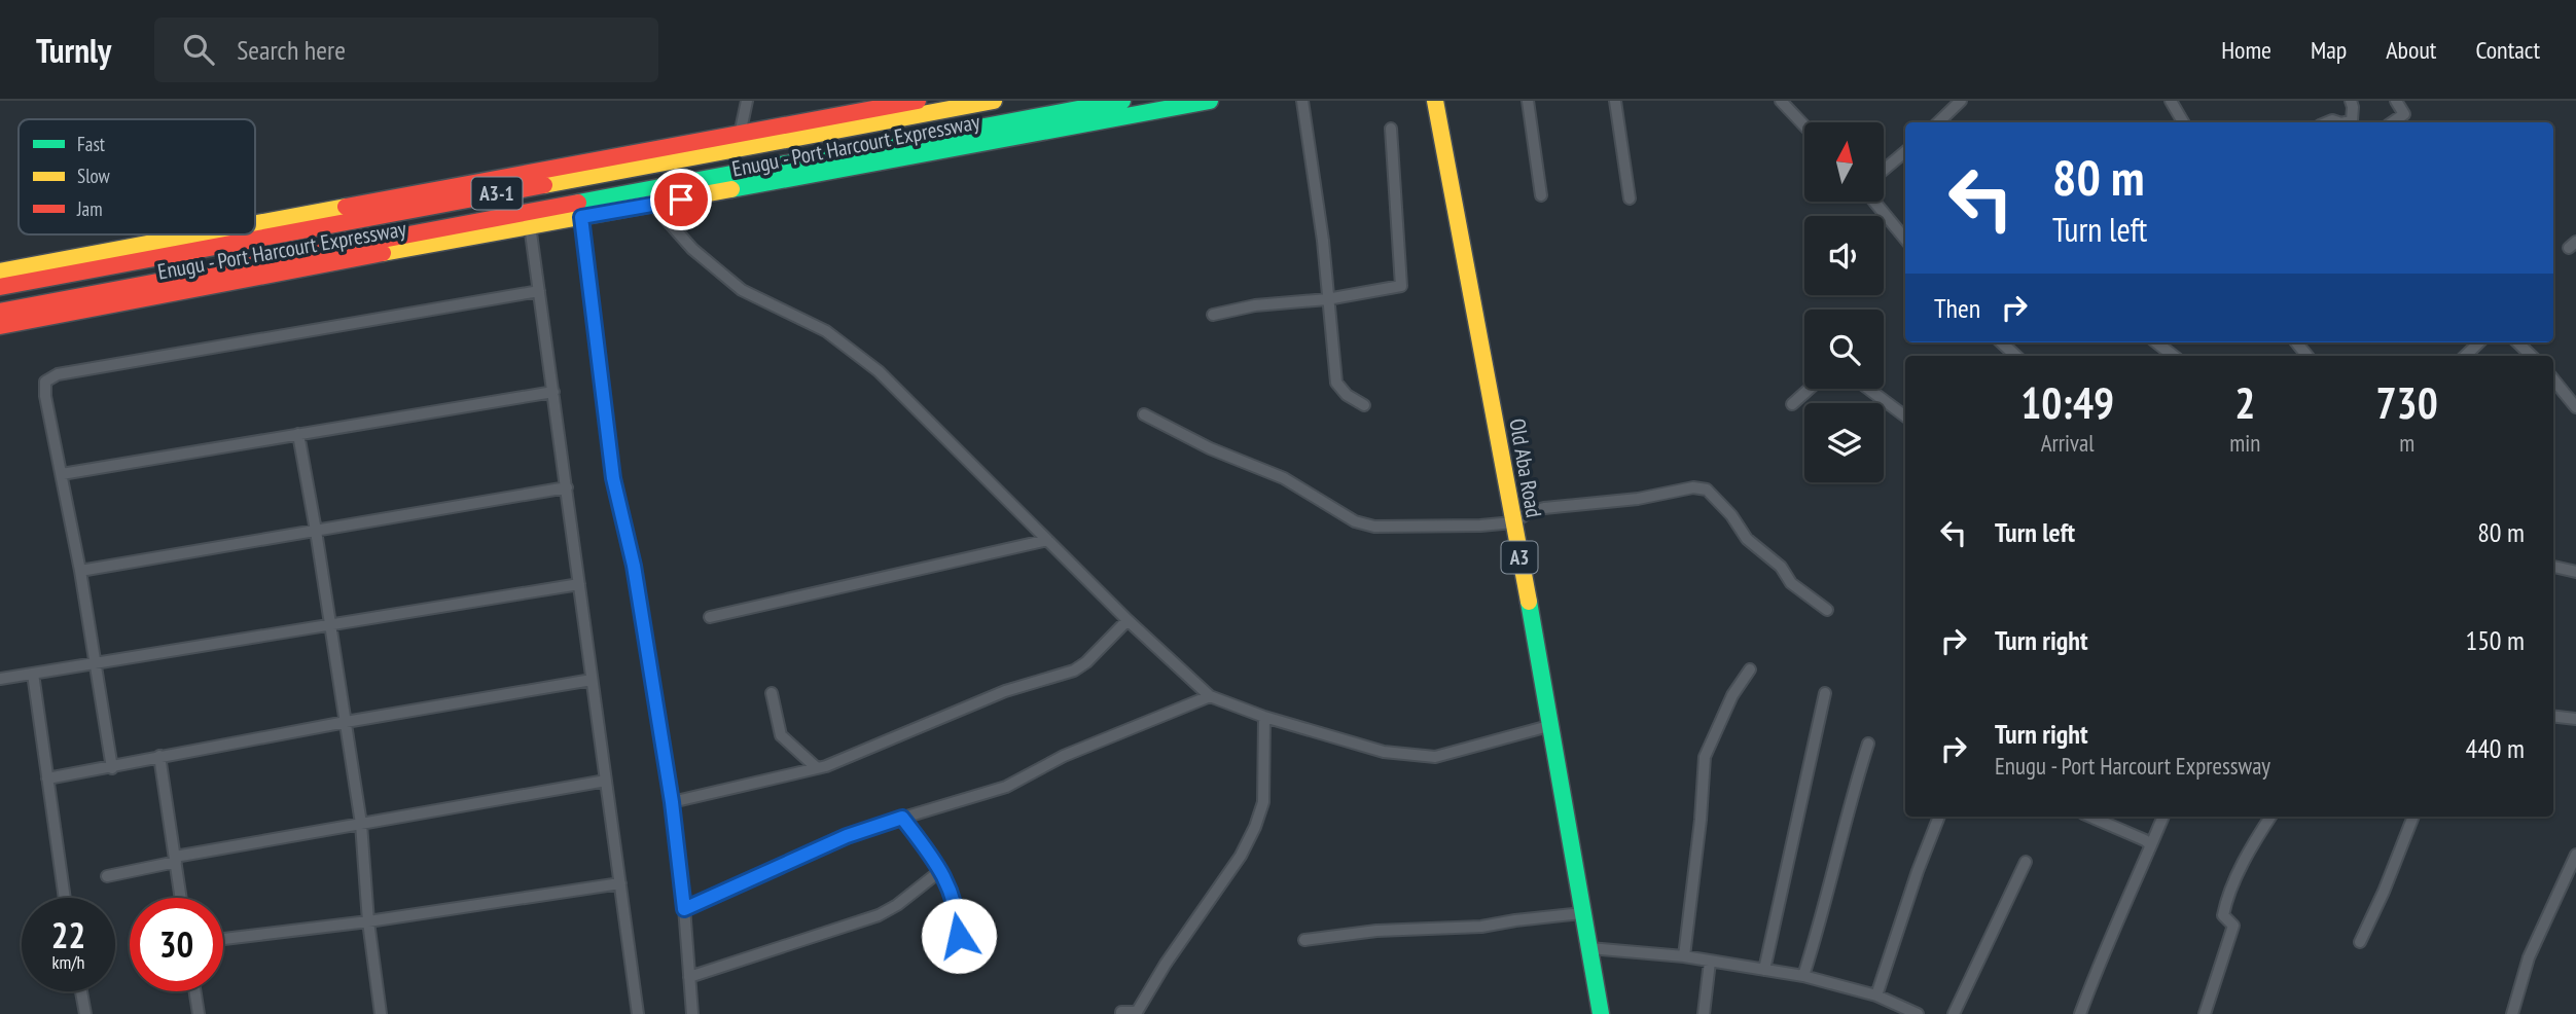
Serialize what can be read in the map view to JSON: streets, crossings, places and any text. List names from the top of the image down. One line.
{"streets":{"main road":["Enugu - Port Harcourt Expressway","A3-1","Old Aba Road","A3"]},"legend":["Fast","Slow","Jam"],"north":"top","page":{"header":"Turnly","search":"Search here","nav":["Home","Map","About","Contact"],"turn":["80 m","Turn left"],"then":"Then","eta":["10:49","Arrival","2","min","730","m"],"list":[{"name":"Turn left","value":"80 m"},{"name":"Turn right","value":"150 m"},{"name":"Turn right","note":"Enugu - Port Harcourt Expressway","value":"440 m"}],"speed":"22 km/h","limit":"30"}}
